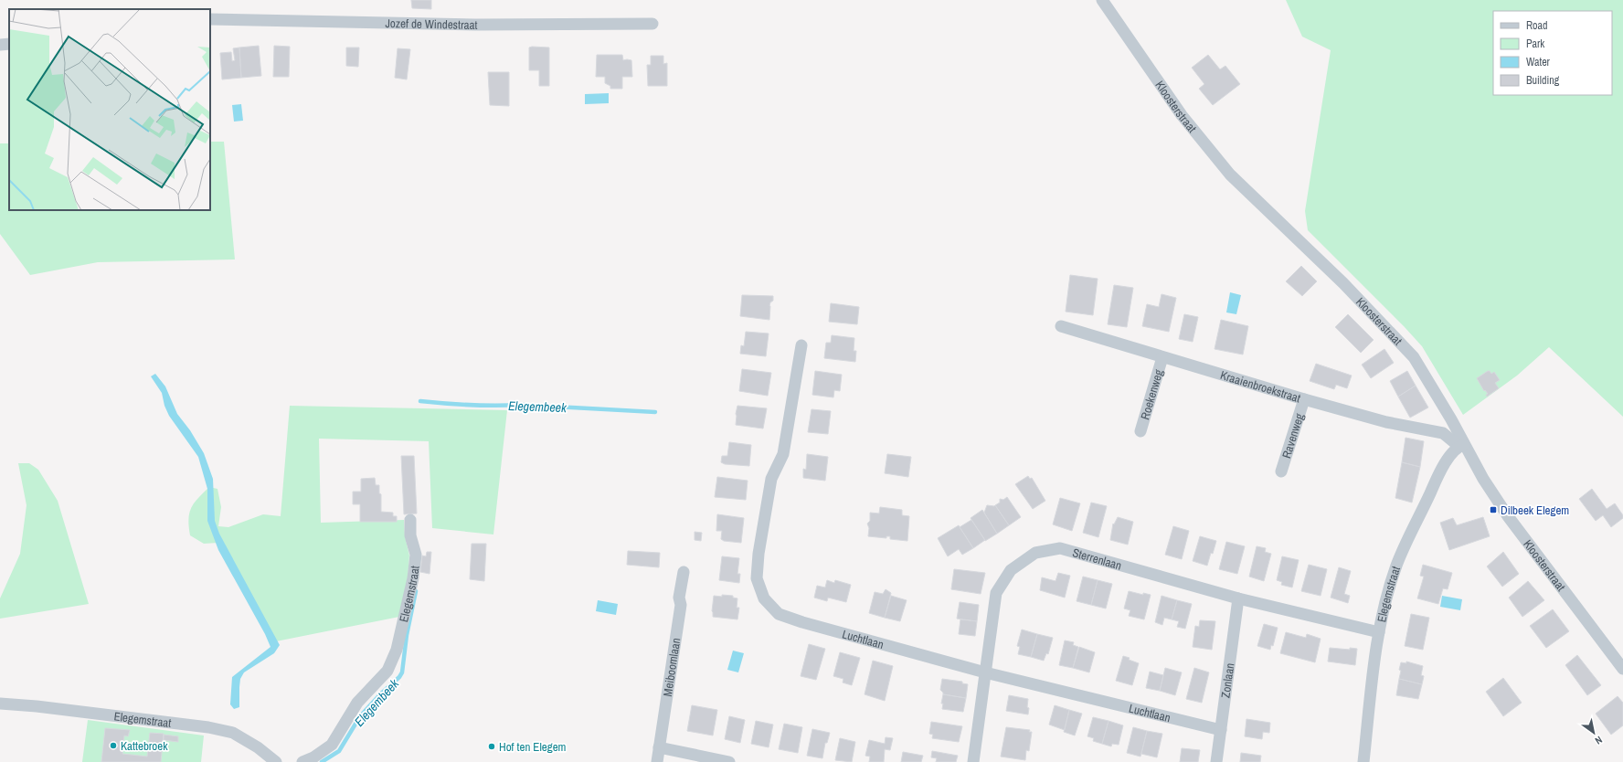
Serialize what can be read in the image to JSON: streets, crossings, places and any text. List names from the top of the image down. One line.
{"streets":{"street":["Jozef de Windestraat","Kloosterstraat","Kraaienbroekstraat","Roekenweg","Ravenweg","Sterrenlaan","Elegemstraat","Luchtlaan","Meiboomlaan","Zonlaan"]},"crossings":[["Kloosterstraat","Kraaienbroekstraat"],["Kloosterstraat","Elegemstraat"],["Kraaienbroekstraat","Roekenweg"],["Kraaienbroekstraat","Ravenweg"],["Kraaienbroekstraat","Elegemstraat"],["Sterrenlaan","Elegemstraat"],["Sterrenlaan","Luchtlaan"],["Sterrenlaan","Zonlaan"],["Luchtlaan","Zonlaan"]],"water":["Elegembeek"],"places":{"transit":["Dilbeek Elegem"],"other":["Kattebroek","Hof ten Elegem"]},"legend":["Road","Park","Water","Building"],"north":"bottom right"}
